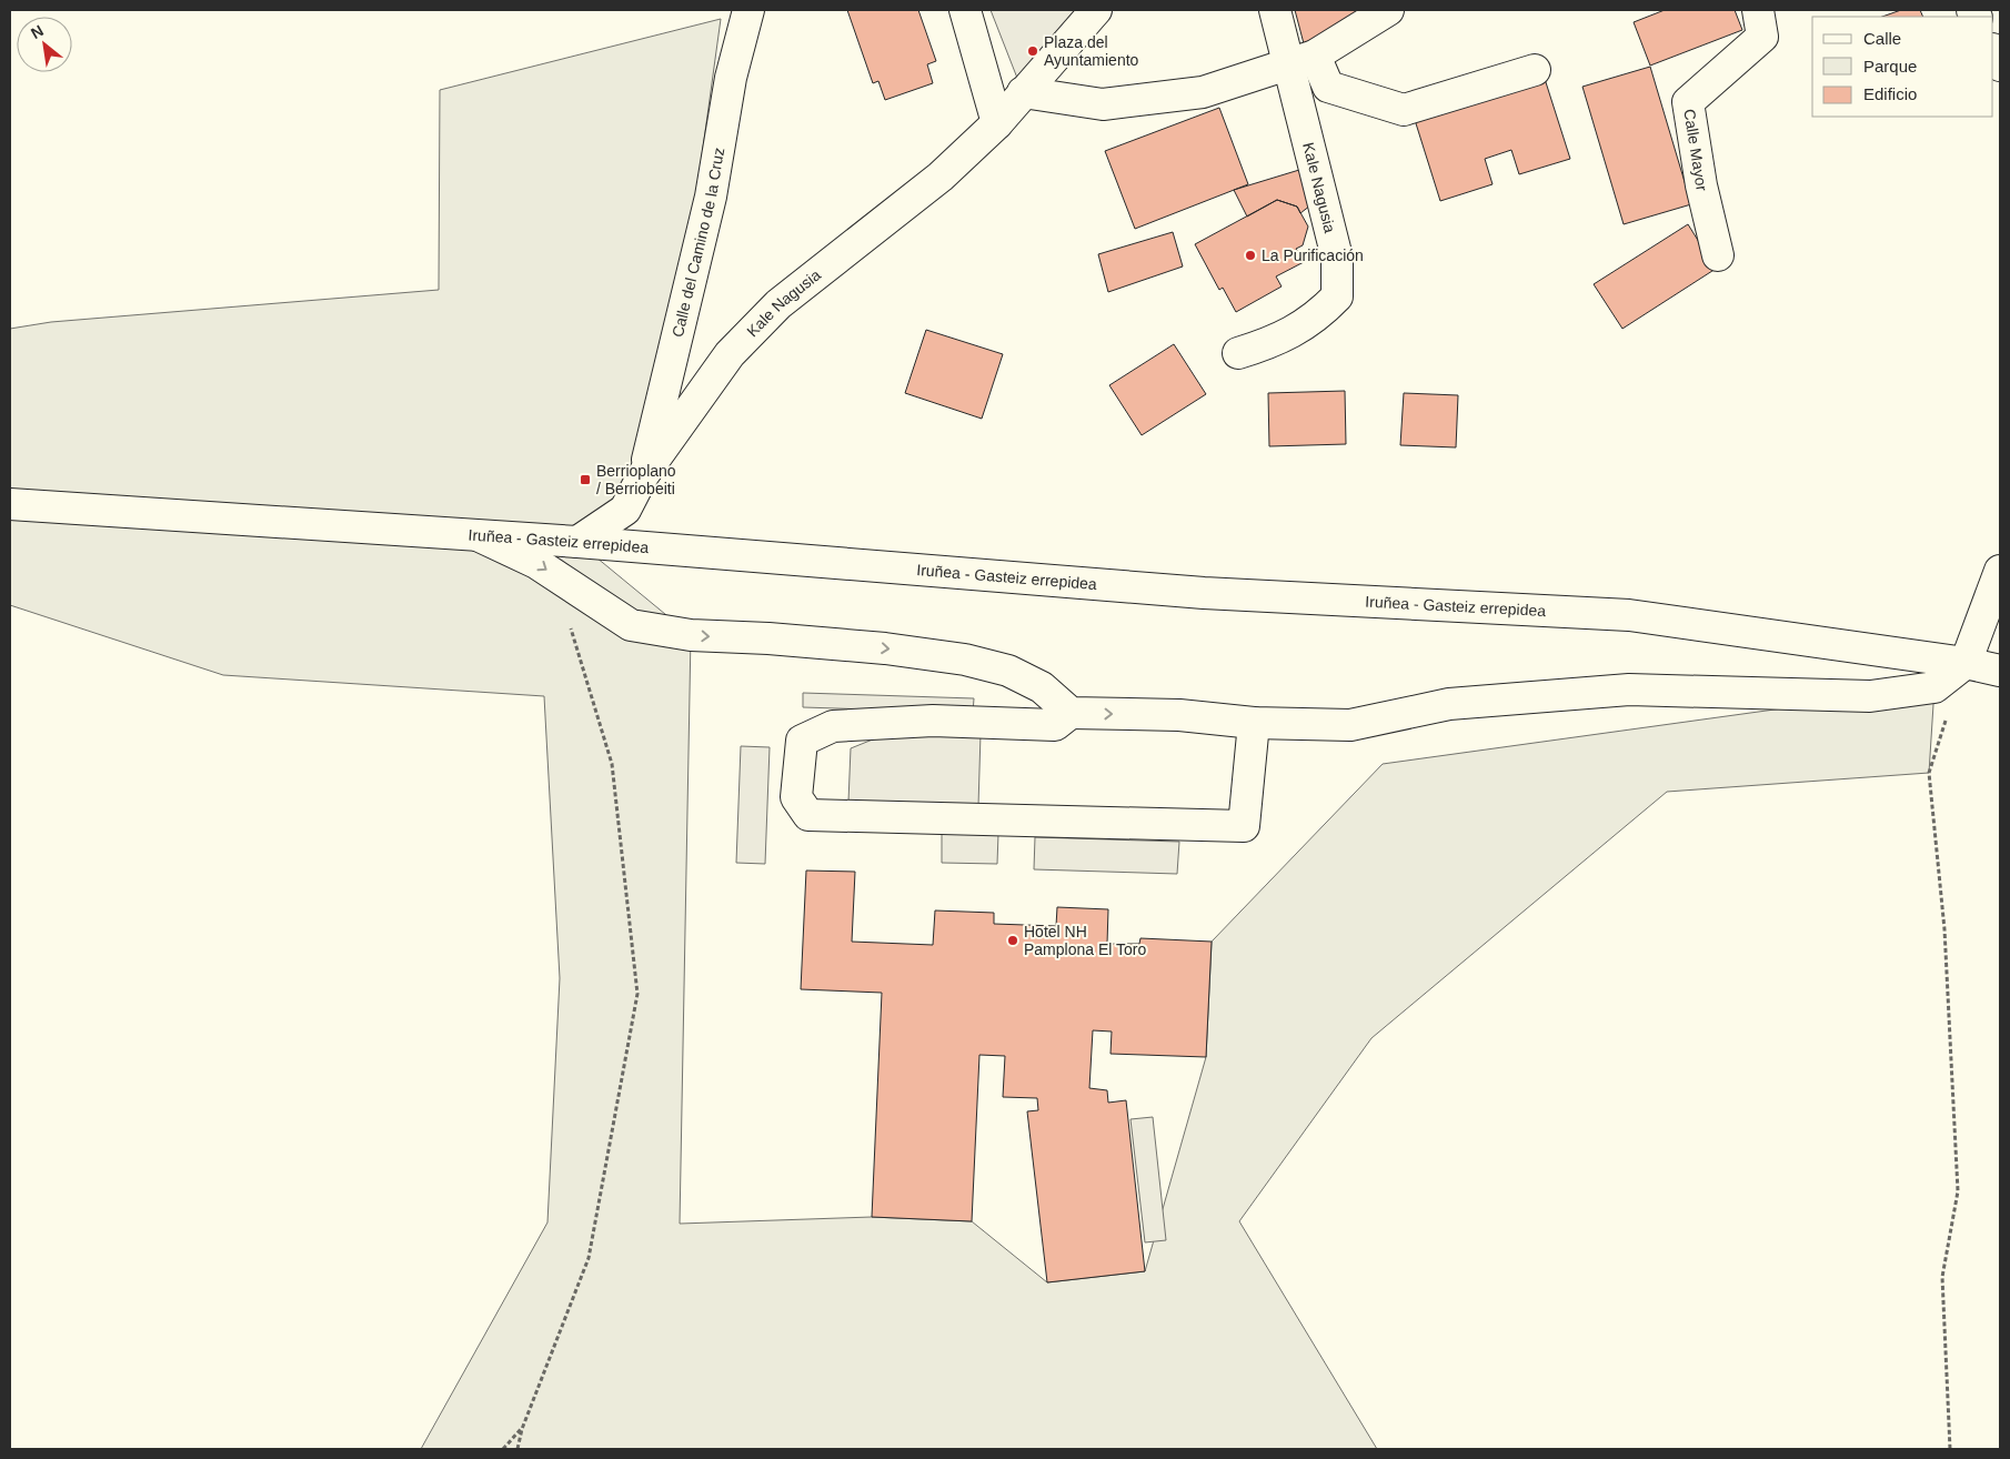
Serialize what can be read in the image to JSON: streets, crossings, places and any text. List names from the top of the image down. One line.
{"streets":{"main road":["Calle Mayor","Kale Nagusia","Calle del Camino de la Cruz","Iruñea - Gasteiz errepidea"]},"crossings":[["Kale Nagusia","Calle del Camino de la Cruz"],["Kale Nagusia","Iruñea - Gasteiz errepidea"]],"places":{"other":["Plaza del Ayuntamiento","La Purificación","Hotel NH Pamplona El Toro"],"transit":["Berrioplano / Berriobeiti"]},"legend":["Calle","Parque","Edificio"],"north":"top left"}
